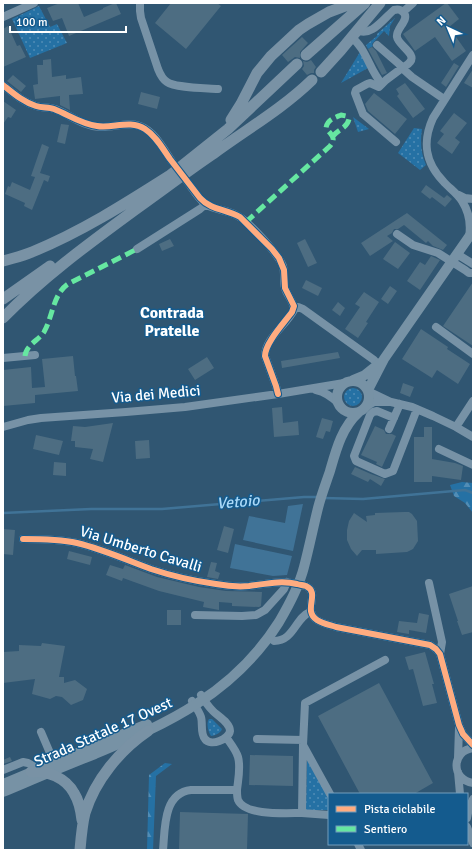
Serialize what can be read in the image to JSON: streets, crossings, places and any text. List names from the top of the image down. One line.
{"streets":{"main road":["Strada Statale 17 Ovest"],"street":["Via dei Medici","Via Umberto Cavalli"]},"crossings":[["Via dei Medici","Strada Statale 17 Ovest"],["Via Umberto Cavalli","Strada Statale 17 Ovest"]],"districts":["Contrada Pratelle"],"water":["Vetoio"],"legend":["Pista ciclabile","Sentiero"],"scale_bar":"100 m","north":"top left"}
